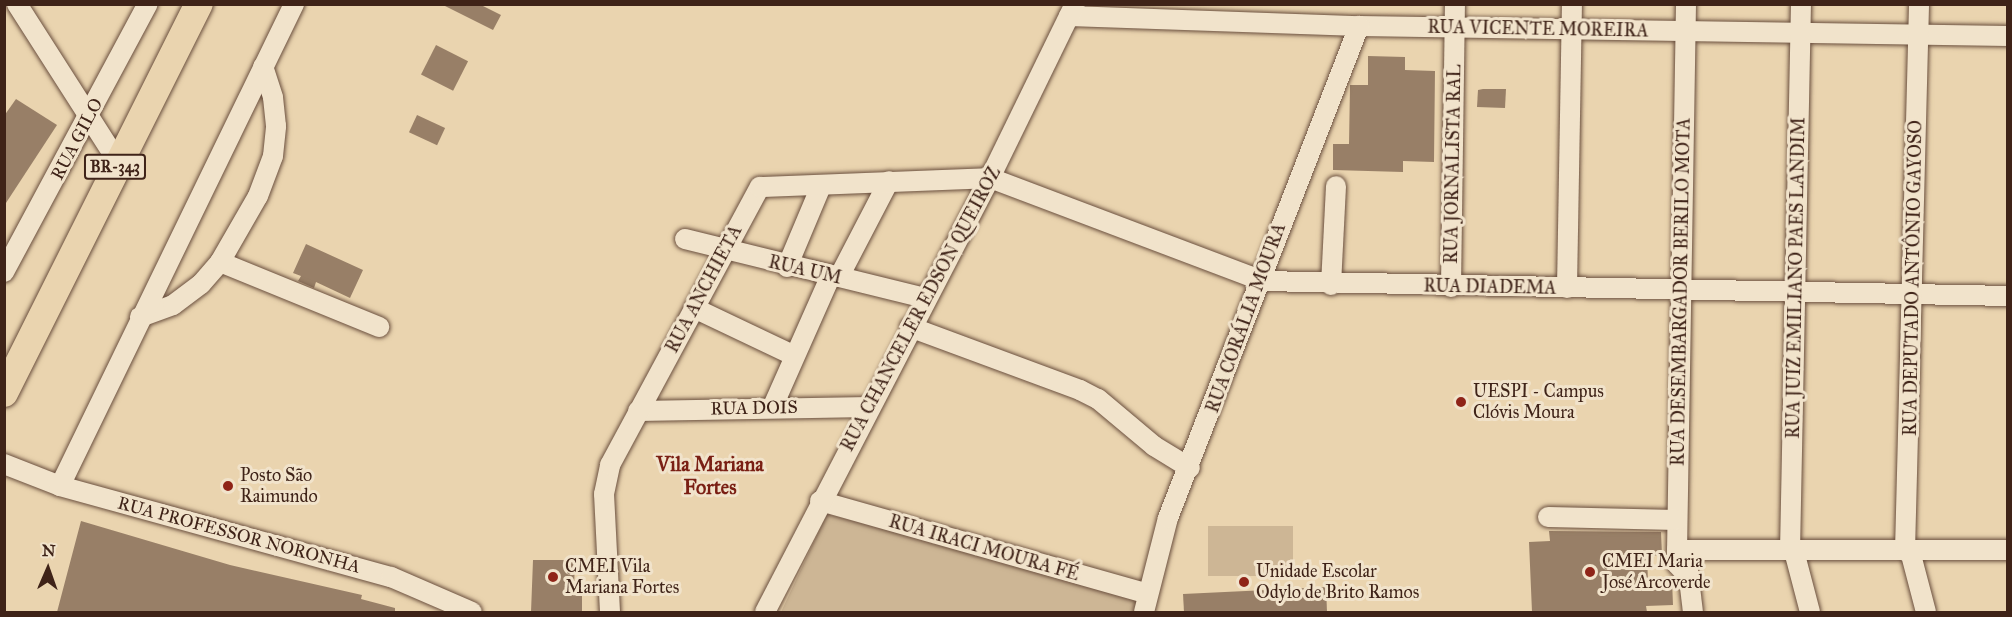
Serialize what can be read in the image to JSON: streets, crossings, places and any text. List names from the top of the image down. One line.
{"streets":{"highway":["BR-343"],"street":["RUA VICENTE MOREIRA","RUA GILO","RUA JORNALISTA RAL","RUA UM","RUA JUIZ EMILIANO PAES LANDIM","RUA DEPUTADO ANTÔNIO GAYOSO","RUA DIADEMA","RUA ANCHIETA","RUA DESEMBARGADOR BERILO MOTA","RUA CHANCELER EDSON QUEIROZ","RUA CORÁLIA MOURA","RUA DOIS","RUA PROFESSOR NORONHA","RUA IRACI MOURA FÉ"]},"crossings":[["RUA VICENTE MOREIRA","RUA JORNALISTA RAL"],["RUA VICENTE MOREIRA","RUA JUIZ EMILIANO PAES LANDIM"],["RUA VICENTE MOREIRA","RUA DEPUTADO ANTÔNIO GAYOSO"],["RUA VICENTE MOREIRA","RUA DESEMBARGADOR BERILO MOTA"],["RUA VICENTE MOREIRA","RUA CHANCELER EDSON QUEIROZ"],["RUA VICENTE MOREIRA","RUA CORÁLIA MOURA"],["RUA JORNALISTA RAL","RUA DIADEMA"],["RUA UM","RUA ANCHIETA"],["RUA UM","RUA CHANCELER EDSON QUEIROZ"],["RUA JUIZ EMILIANO PAES LANDIM","RUA DIADEMA"],["RUA DEPUTADO ANTÔNIO GAYOSO","RUA DIADEMA"],["RUA DIADEMA","RUA ANCHIETA"],["RUA DIADEMA","RUA DESEMBARGADOR BERILO MOTA"],["RUA DIADEMA","RUA CHANCELER EDSON QUEIROZ"],["RUA DIADEMA","RUA CORÁLIA MOURA"],["RUA ANCHIETA","RUA CHANCELER EDSON QUEIROZ"],["RUA ANCHIETA","RUA DOIS"],["RUA CHANCELER EDSON QUEIROZ","RUA DOIS"],["RUA CHANCELER EDSON QUEIROZ","RUA IRACI MOURA FÉ"],["RUA CORÁLIA MOURA","RUA IRACI MOURA FÉ"]],"districts":["Vila Mariana Fortes"],"places":["UESPI - Campus Clóvis Moura","Posto São Raimundo","CMEI Maria José Arcoverde","CMEI Vila Mariana Fortes","Unidade Escolar Odylo de Brito Ramos"],"north":"top"}
